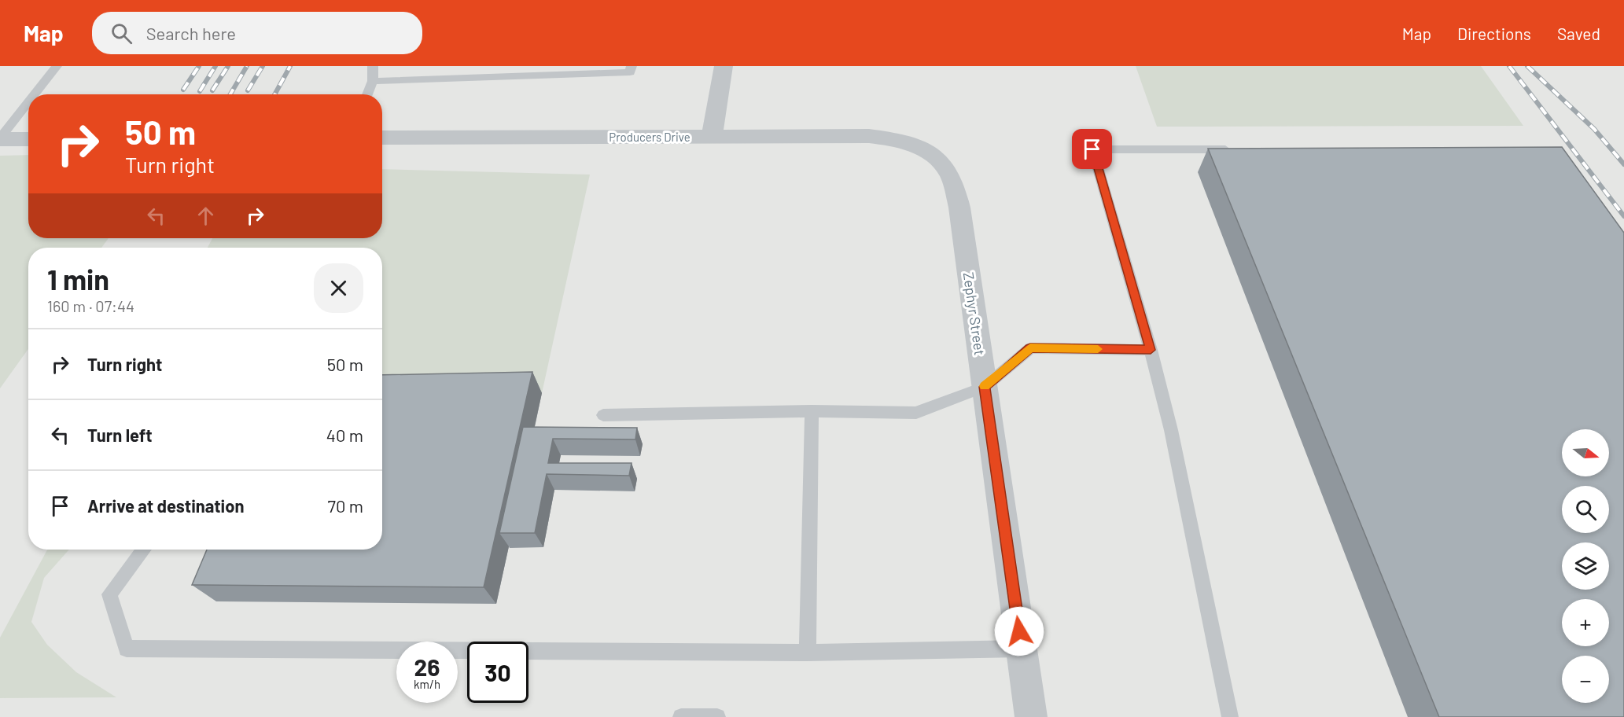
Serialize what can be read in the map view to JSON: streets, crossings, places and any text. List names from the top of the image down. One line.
{"streets":{"street":["Producers Drive","Zephyr Street"]},"crossings":[["Producers Drive","Zephyr Street"]],"north":"right","page":{"header":"Map","search":"Search here","nav":["Map","Directions","Saved"],"turn":["50 m","Turn right"],"heading":["1 min","160 m · 07:44"],"list":[{"name":"Turn right","value":"50 m"},{"name":"Turn left","value":"40 m"},{"name":"Arrive at destination","value":"70 m"}],"map_buttons":["+","−"],"speed":"26 km/h","limit":"30"}}
